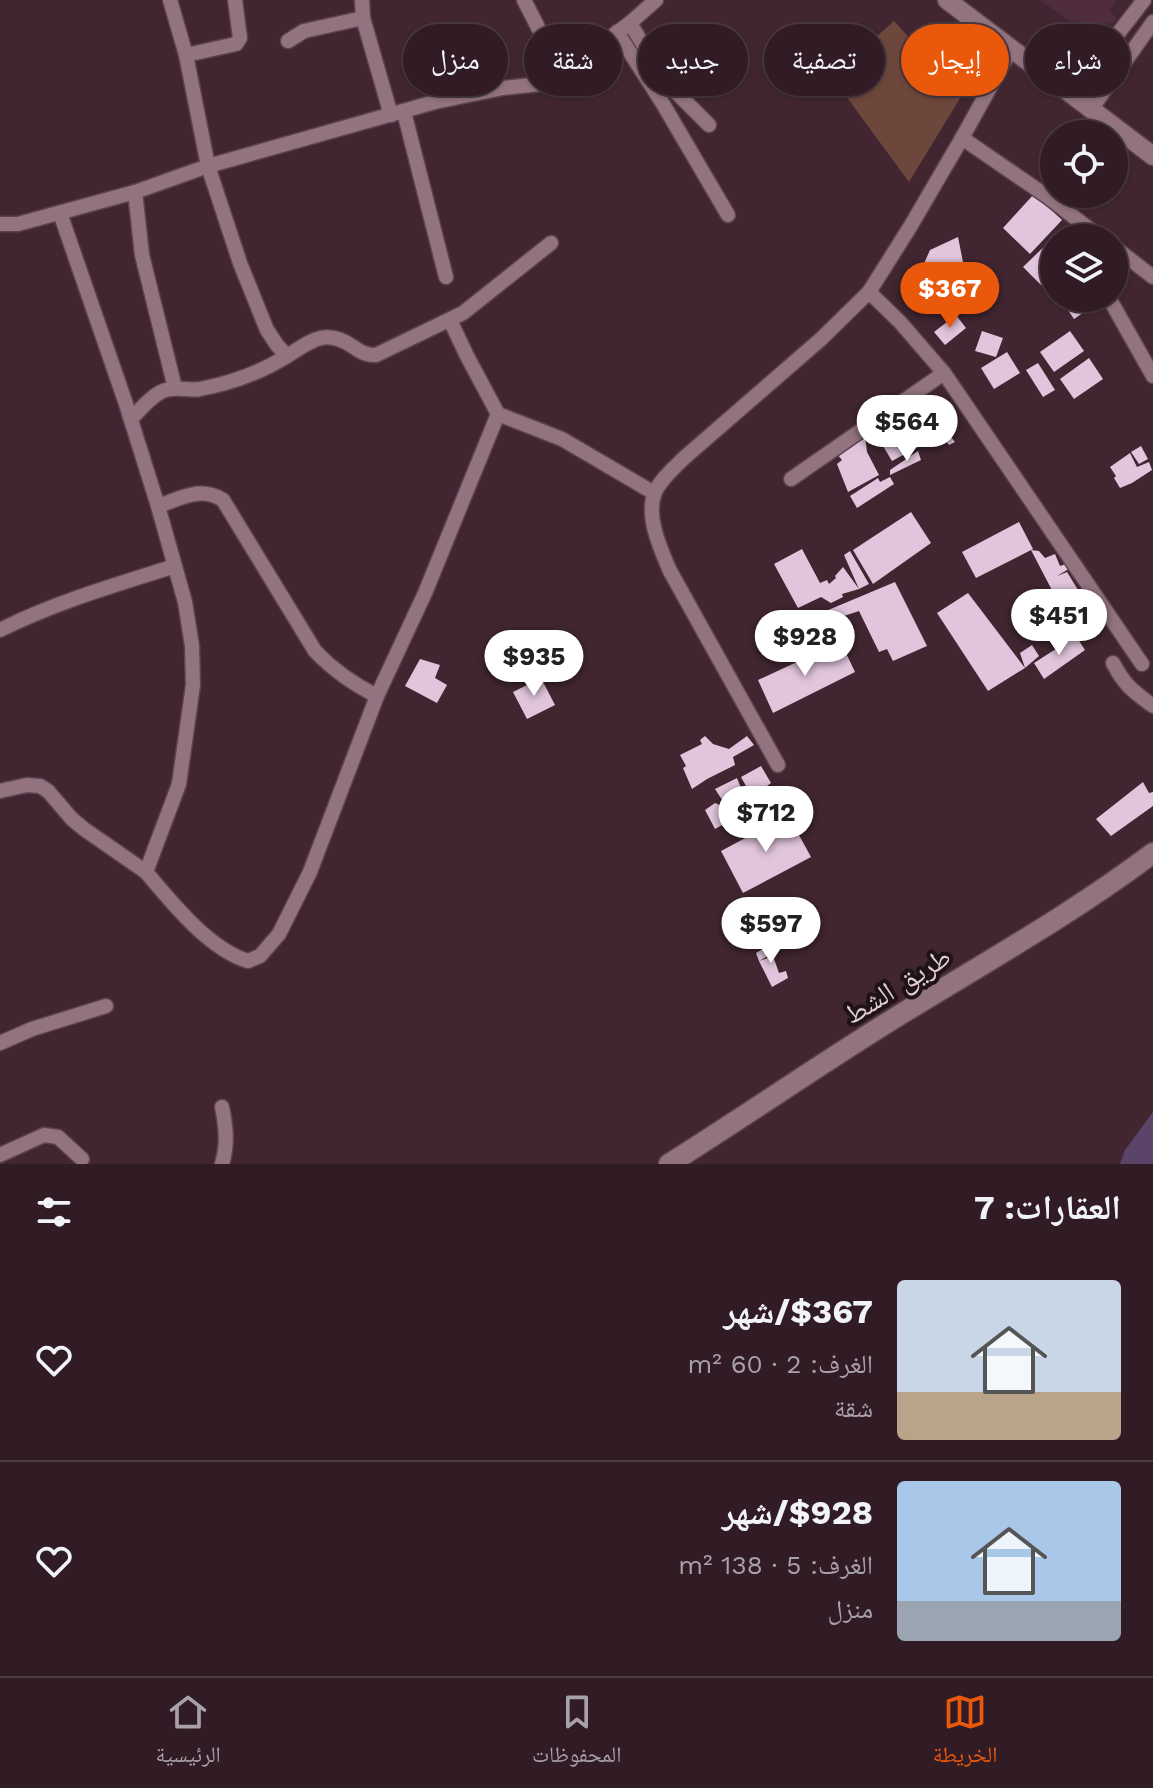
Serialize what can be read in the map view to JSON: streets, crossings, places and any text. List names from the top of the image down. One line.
{"streets":{"main road":["طريق الشط"]},"page":{"chip":["شراء","إيجار","تصفية","جديد","شقة","منزل"],"price":["$367","$564","$451","$928","$935","$712","$597"],"heading":"العقارات: 7","list":[{"name":"$367/شهر","note":"الغرف: 2 · 60 m² · شقة"},{"name":"$928/شهر","note":"الغرف: 5 · 138 m² · منزل"}],"tabs":["الخريطة","المحفوظات","الرئيسية"]}}
